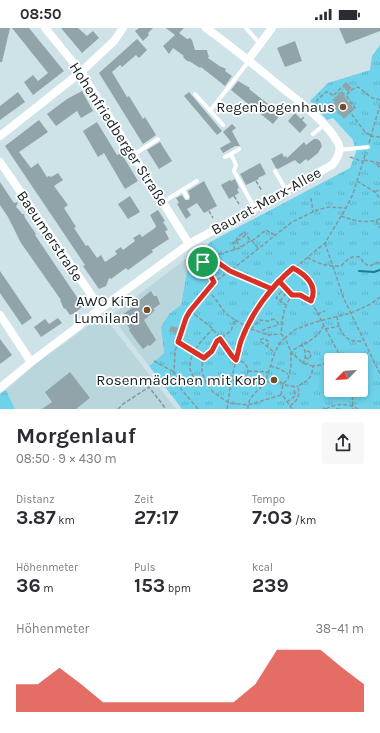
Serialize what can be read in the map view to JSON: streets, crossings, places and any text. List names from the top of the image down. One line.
{"streets":{"street":["Hohenfriedberger Straße","Baurat-Marx-Allee","Baeumerstraße"]},"crossings":[["Hohenfriedberger Straße","Baurat-Marx-Allee"],["Baurat-Marx-Allee","Baeumerstraße"]],"places":["Regenbogenhaus","AWO KiTa Lumiland","Rosenmädchen mit Korb"],"north":"bottom left","page":{"status":"08:50","heading":["Morgenlauf","08:50 · 9 × 430 m"],"stats":[["Distanz","3.87 km"],["Zeit","27:17"],["Tempo","7:03 /km"],["Höhenmeter","36 m"],["Puls","153 bpm"],["kcal","239"]],"chart":["Höhenmeter","38–41 m"]}}
